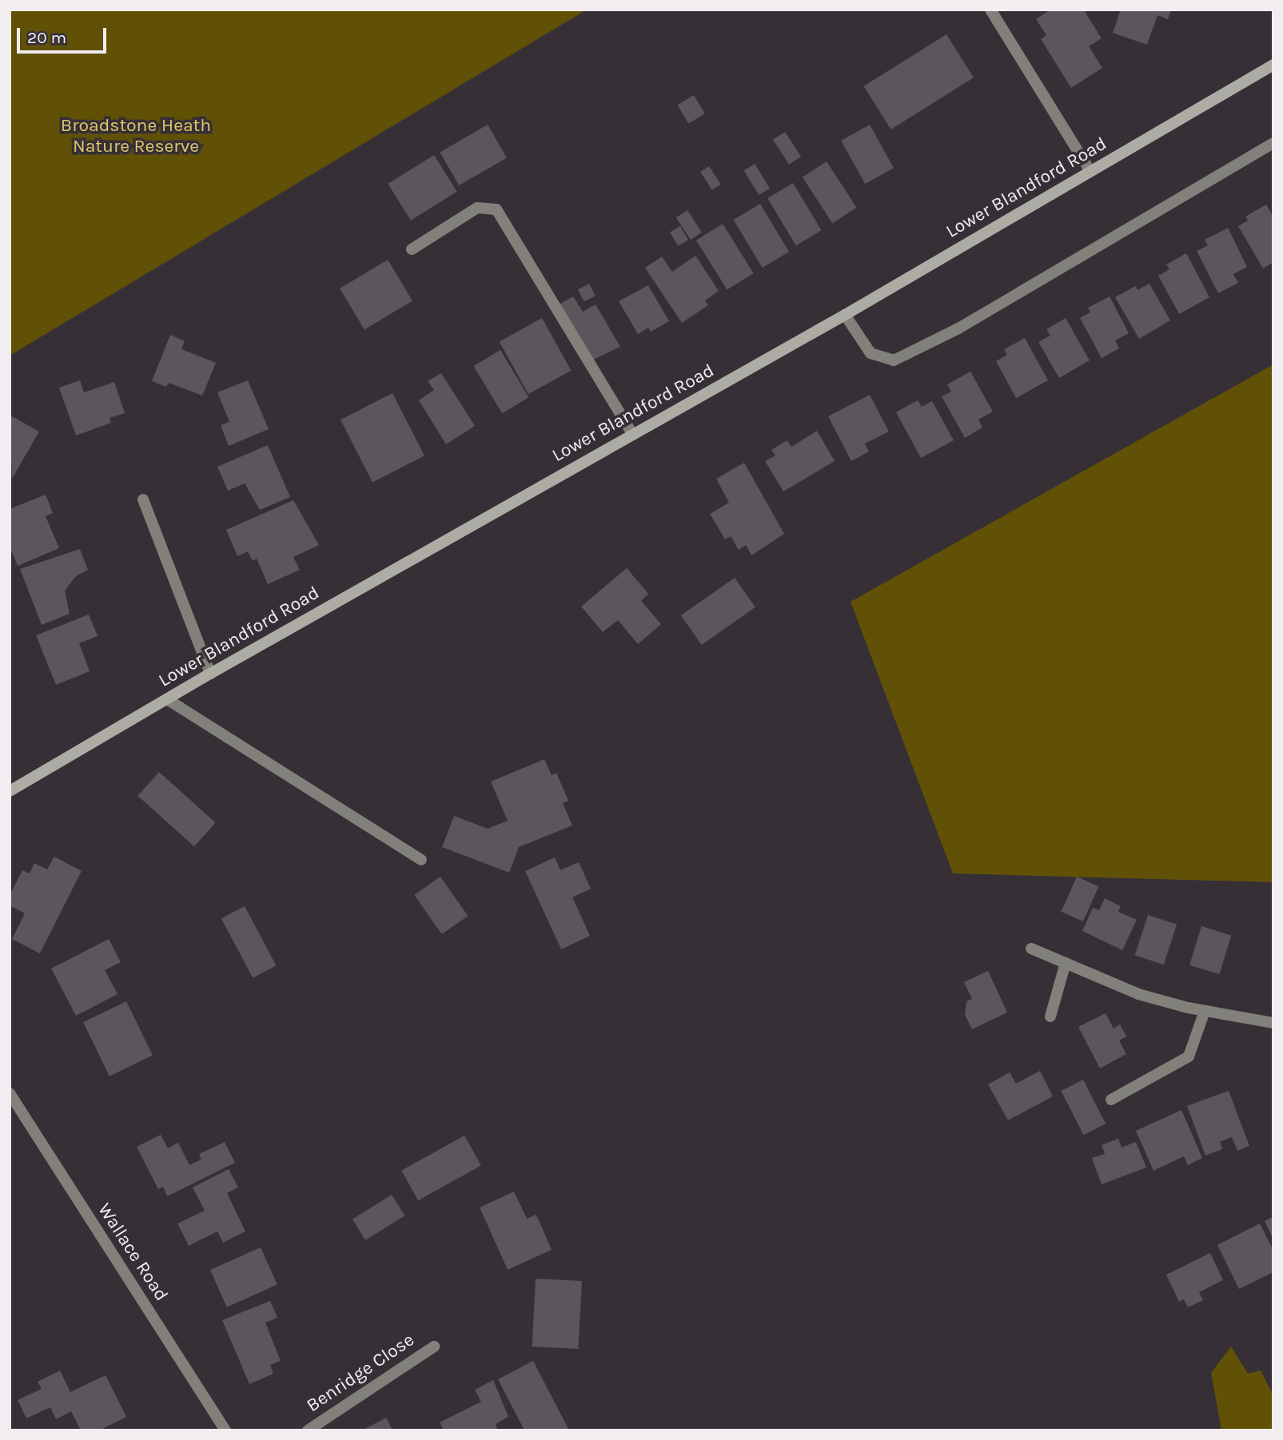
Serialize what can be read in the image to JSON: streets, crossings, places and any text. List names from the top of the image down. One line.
{"streets":{"main road":["Lower Blandford Road"],"street":["Wallace Road","Benridge Close"]},"parks":["Broadstone Heath Nature Reserve"],"scale_bar":"20 m"}
